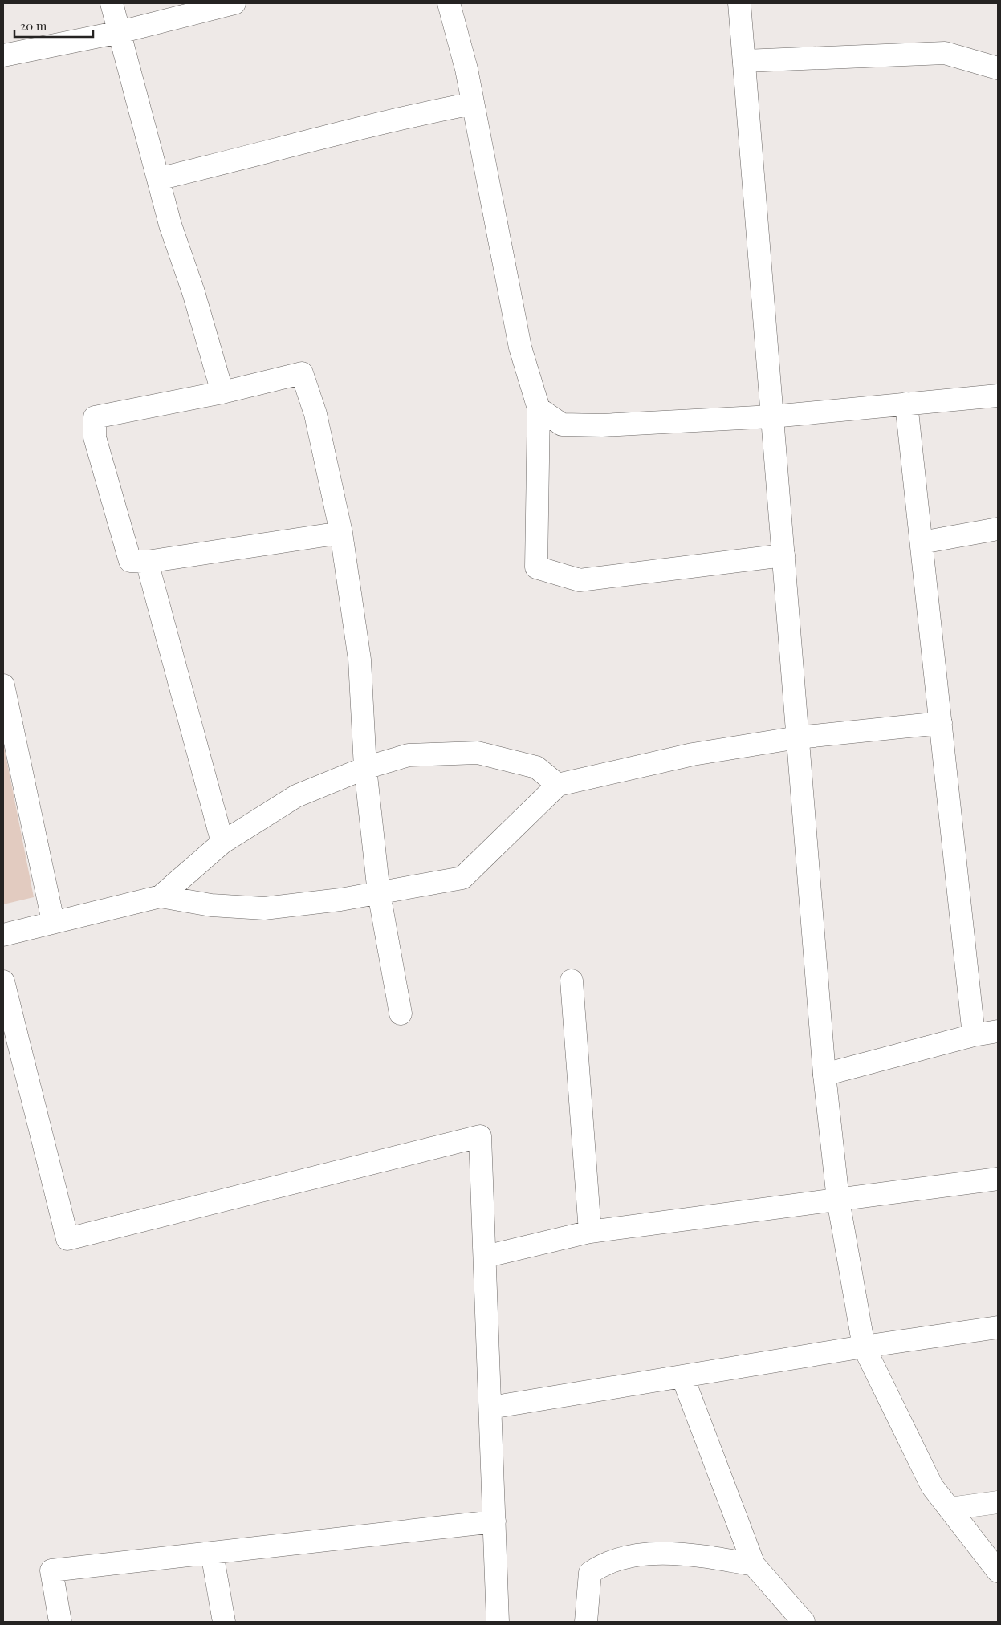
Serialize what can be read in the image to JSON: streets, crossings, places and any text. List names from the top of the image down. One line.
{"scale_bar":"20 m"}
